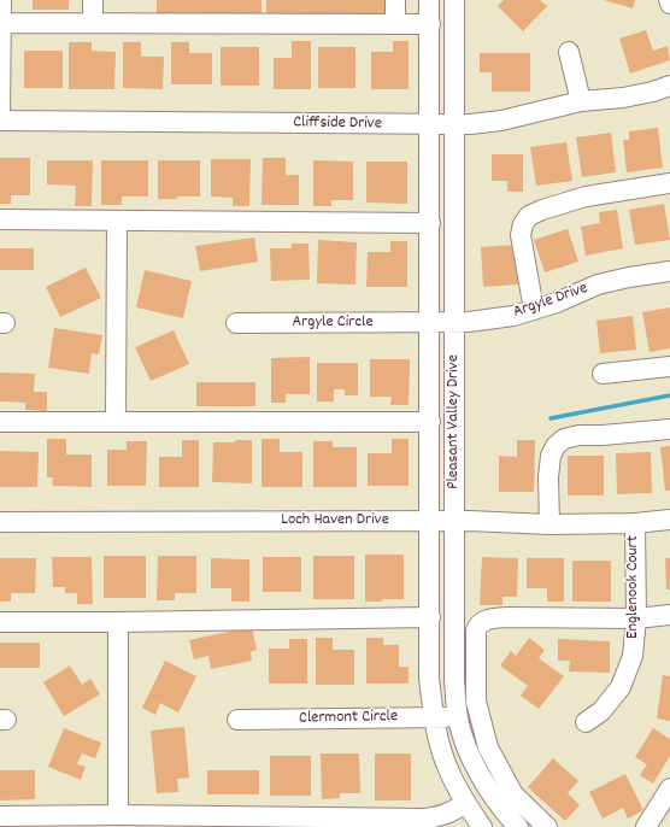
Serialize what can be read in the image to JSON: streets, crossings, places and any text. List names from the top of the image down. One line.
{"streets":{"street":["Cliffside Drive","Argyle Drive","Argyle Circle","Pleasant Valley Drive","Loch Haven Drive","Englenook Court","Clermont Circle"]},"crossings":[["Cliffside Drive","Pleasant Valley Drive"],["Argyle Drive","Argyle Circle"],["Argyle Drive","Pleasant Valley Drive"],["Argyle Circle","Pleasant Valley Drive"],["Pleasant Valley Drive","Loch Haven Drive"],["Pleasant Valley Drive","Clermont Circle"],["Loch Haven Drive","Englenook Court"]]}
